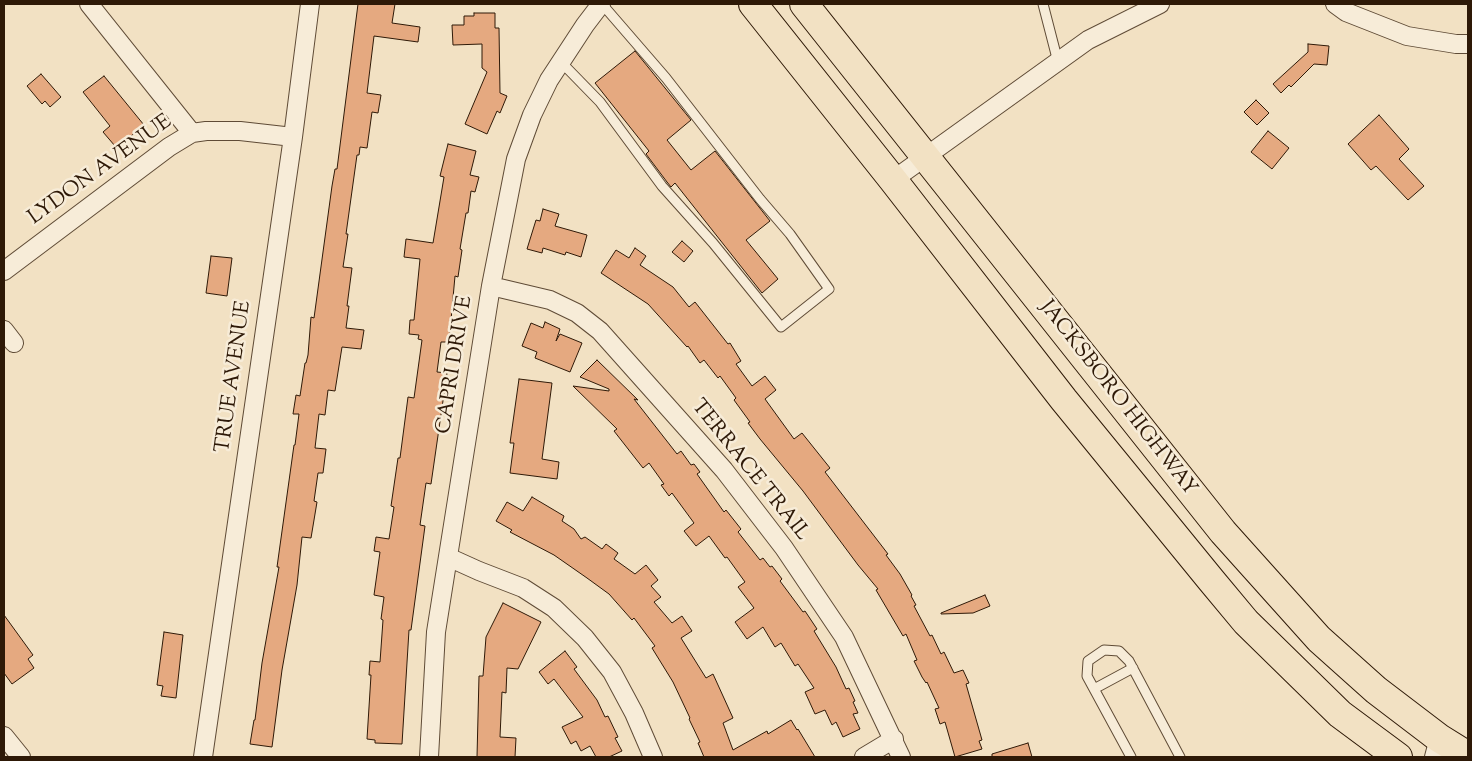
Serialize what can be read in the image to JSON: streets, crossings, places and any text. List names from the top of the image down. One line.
{"streets":{"main road":["JACKSBORO HIGHWAY"],"street":["LYDON AVENUE","CAPRI DRIVE","TRUE AVENUE","TERRACE TRAIL"]},"crossings":[["LYDON AVENUE","TRUE AVENUE"],["CAPRI DRIVE","TERRACE TRAIL"]]}
